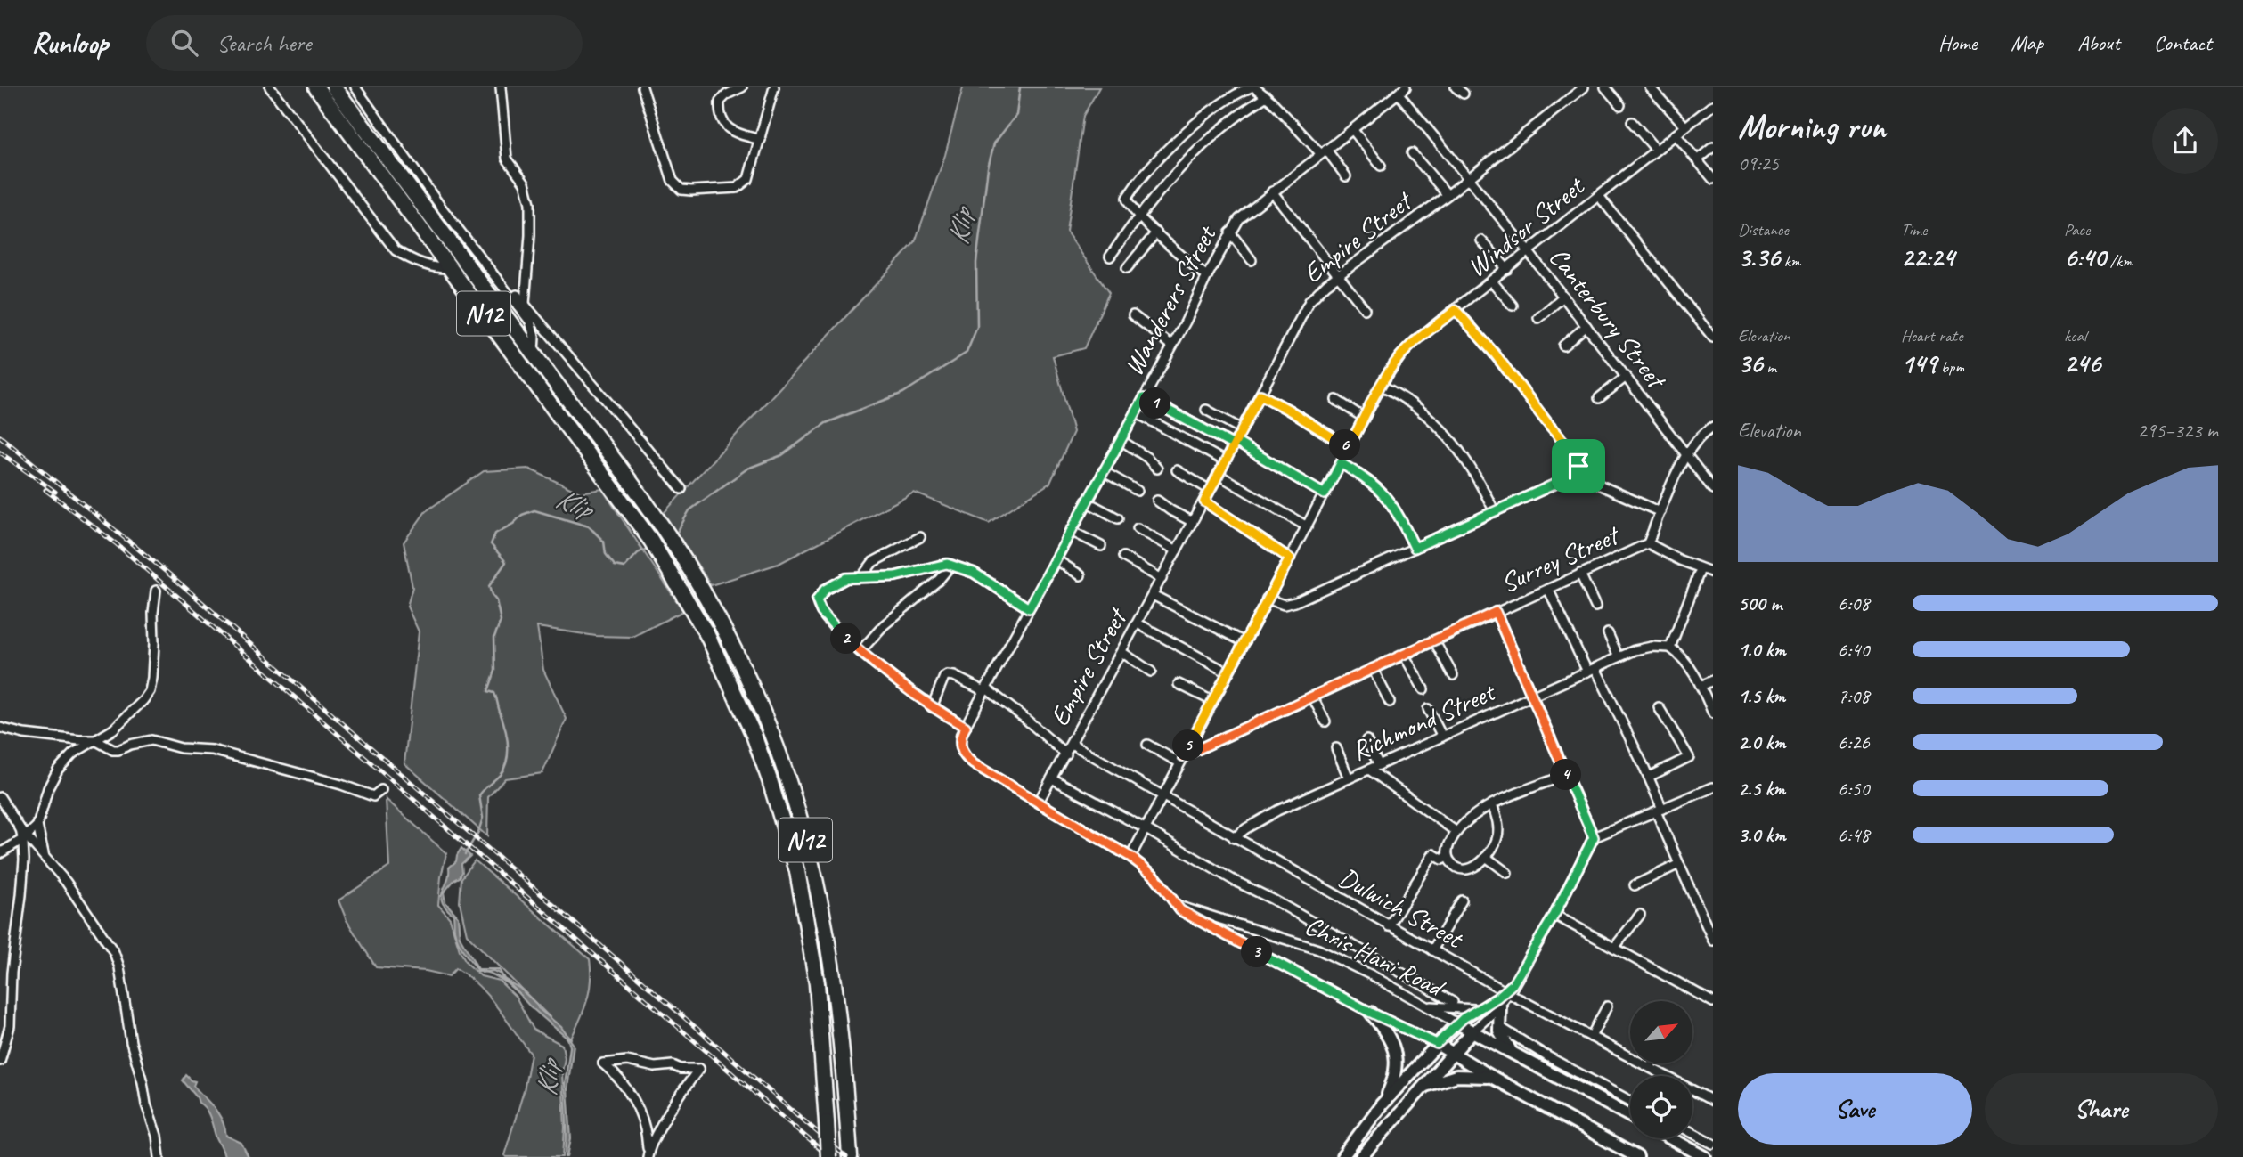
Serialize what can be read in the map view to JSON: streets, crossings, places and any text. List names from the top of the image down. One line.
{"streets":{"highway":["N12"],"main road":["Chris Hani Road"],"street":["Windsor Street","Empire Street","Wanderers Street","Canterbury Street","Surrey Street","Richmond Street","Dulwich Street"]},"crossings":[["Windsor Street","Wanderers Street"],["Windsor Street","Canterbury Street"],["Windsor Street","Surrey Street"],["Windsor Street","Dulwich Street"],["Empire Street","Wanderers Street"],["Empire Street","Canterbury Street"],["Empire Street","Dulwich Street"],["Wanderers Street","Canterbury Street"],["Wanderers Street","Chris Hani Road"],["Richmond Street","Dulwich Street"]],"water":["Klip"],"north":"top right","page":{"header":"Runloop","search":"Search here","nav":["Home","Map","About","Contact"],"heading":["Morning run","09:25"],"stats":[["Distance","3.36 km"],["Time","22:24"],["Pace","6:40 /km"],["Elevation","36 m"],["Heart rate","149 bpm"],["kcal","246"]],"pins":["1","6","2","5","4","3"],"chart":["Elevation","295–323 m"],"list":[{"name":"500 m","note":"6:08"},{"name":"1.0 km","note":"6:40"},{"name":"1.5 km","note":"7:08"},{"name":"2.0 km","note":"6:26"},{"name":"2.5 km","note":"6:50"},{"name":"3.0 km","note":"6:48"}],"buttons":["Save","Share"]}}
